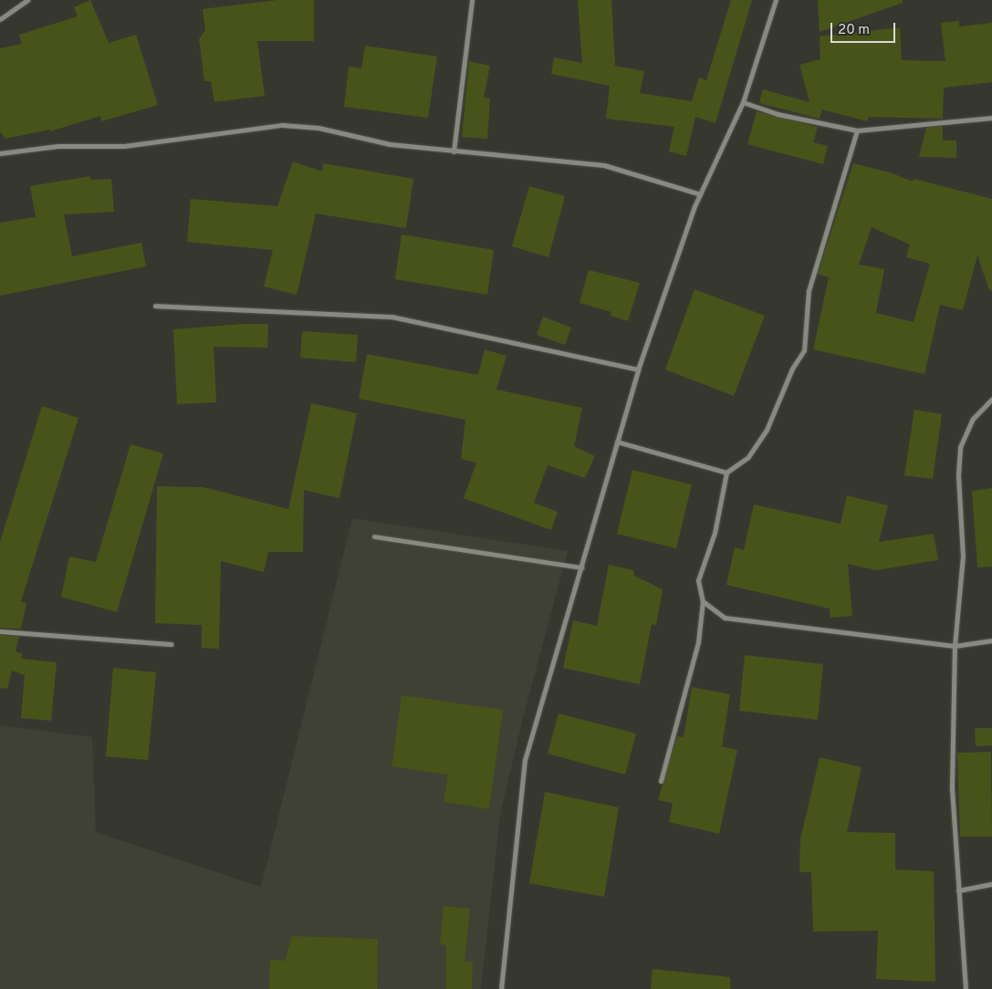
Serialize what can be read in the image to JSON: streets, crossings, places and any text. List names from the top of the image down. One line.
{"scale_bar":"20 m"}
